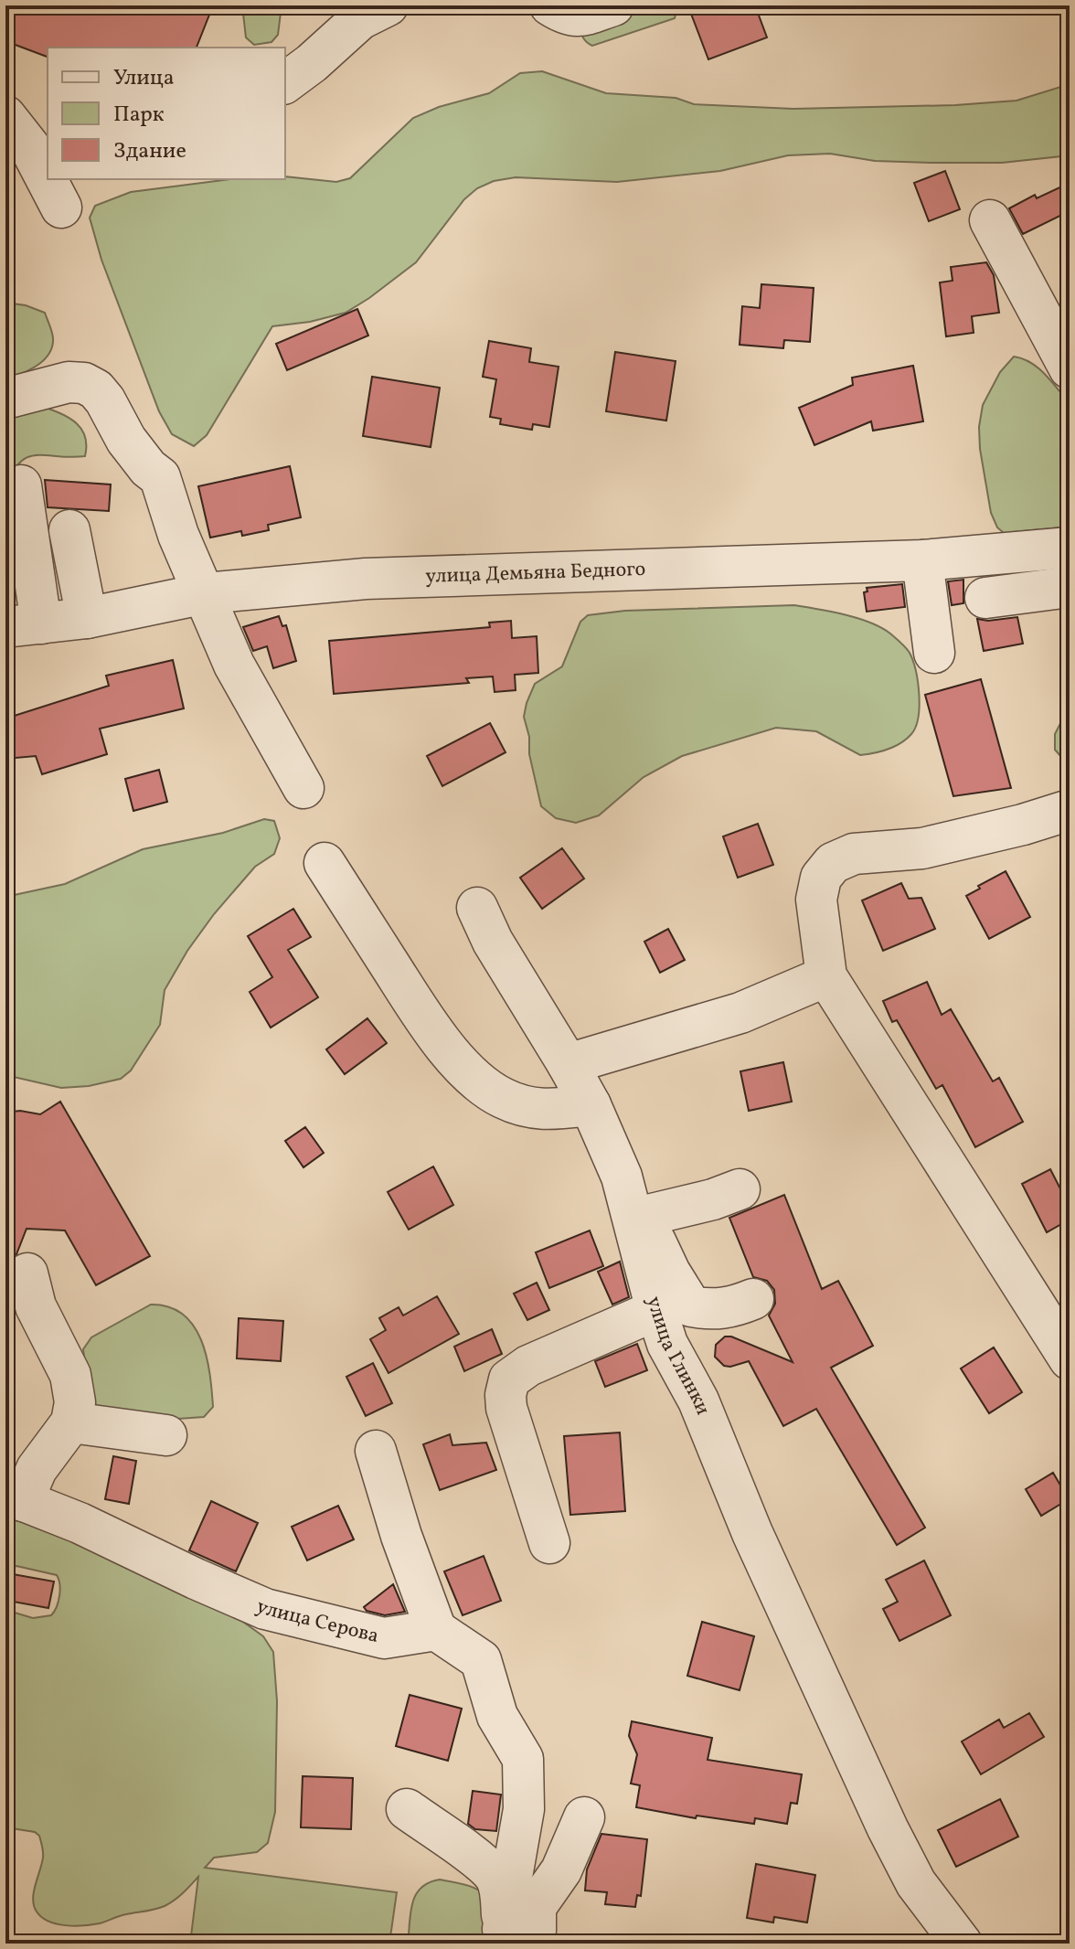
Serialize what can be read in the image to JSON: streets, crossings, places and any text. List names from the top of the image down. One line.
{"streets":{"street":["улица Демьяна Бедного","улица Глинки","улица Серова"]},"legend":["Улица","Парк","Здание"]}
